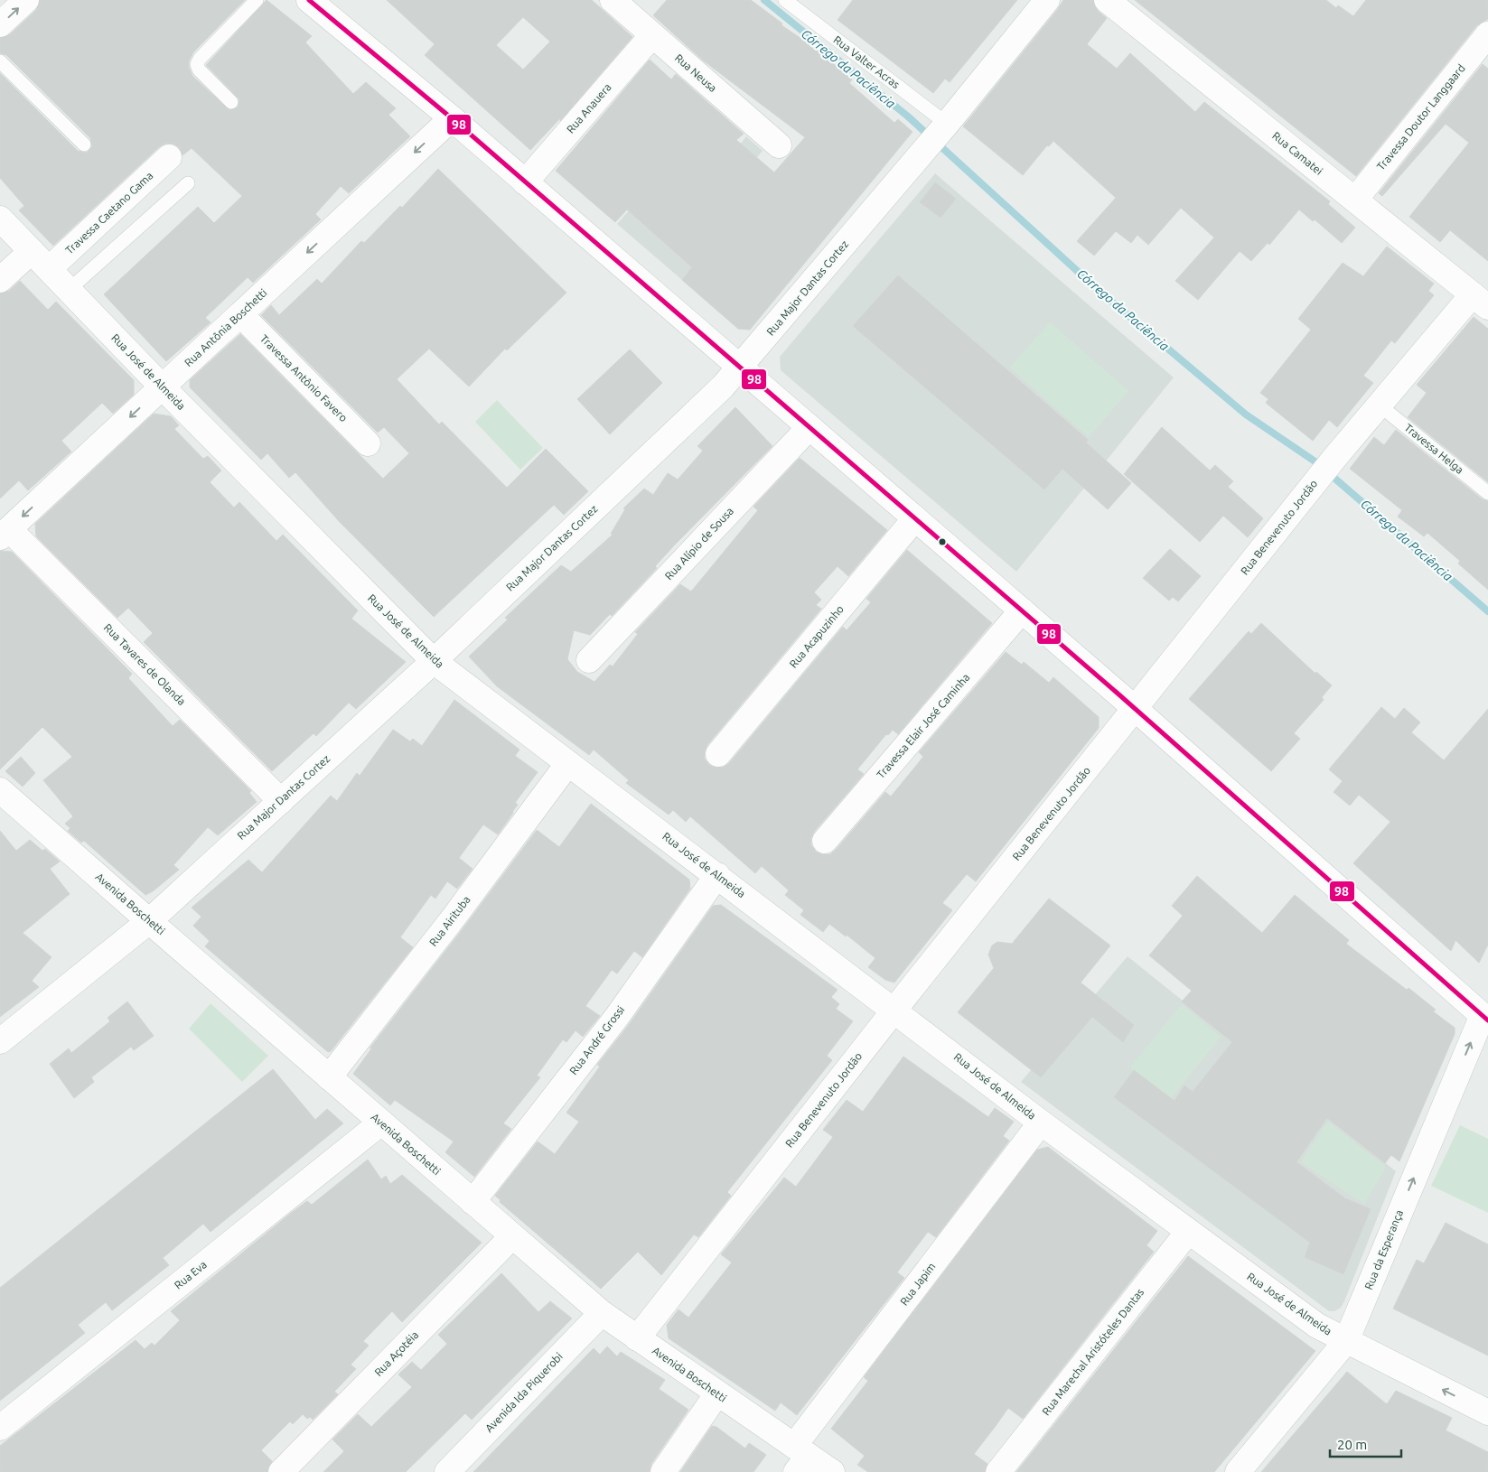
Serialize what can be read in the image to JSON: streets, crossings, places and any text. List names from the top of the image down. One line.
{"streets":{"street":["Rua Neusa","Rua Anauera","Travessa Doutor Langgaard","Rua Camatei","Travessa Caetano Gama","Rua Major Dantas Cortez","Rua Antônia Boschetti","Rua José de Almeida","Travessa Antônio Favero","Rua Benevenuto Jordão","Rua Alípio de Sousa","Rua Acapuzinho","Rua Tavares de Olanda","Travessa Elair José Caminha","Avenida Boschetti","Rua Airituba","Rua André Grossi","Rua da Esperança","Rua Eva","Rua Japim","Rua Marechal Aristóteles Dantas","Rua Açotéia","Avenida Ida Piquerobi"],"lane":["Rua Valter Acras","Travessa Helga"]},"crossings":[["Rua Valter Acras","Rua Major Dantas Cortez"],["Rua Neusa","Rua Anauera"],["Travessa Doutor Langgaard","Rua Camatei"],["Rua Camatei","Rua Benevenuto Jordão"],["Travessa Caetano Gama","Rua José de Almeida"],["Rua Major Dantas Cortez","Rua José de Almeida"],["Rua Major Dantas Cortez","Rua Tavares de Olanda"],["Rua Major Dantas Cortez","Avenida Boschetti"],["Rua Antônia Boschetti","Rua José de Almeida"],["Rua Antônia Boschetti","Travessa Antônio Favero"],["Rua Antônia Boschetti","Rua Tavares de Olanda"],["Rua José de Almeida","Rua Benevenuto Jordão"],["Rua José de Almeida","Rua Airituba"],["Rua José de Almeida","Rua André Grossi"],["Rua José de Almeida","Rua da Esperança"],["Rua José de Almeida","Rua Japim"],["Rua José de Almeida","Rua Marechal Aristóteles Dantas"],["Travessa Helga","Rua Benevenuto Jordão"],["Rua Benevenuto Jordão","Avenida Boschetti"],["Avenida Boschetti","Rua Airituba"],["Avenida Boschetti","Rua André Grossi"],["Avenida Boschetti","Rua Eva"],["Avenida Boschetti","Rua Japim"],["Avenida Boschetti","Rua Açotéia"],["Avenida Boschetti","Avenida Ida Piquerobi"]],"one_way":["Rua Antônia Boschetti","Rua da Esperança"],"water":["Córrego da Paciência"],"lines":["transit line 98"],"scale_bar":"20 m"}
